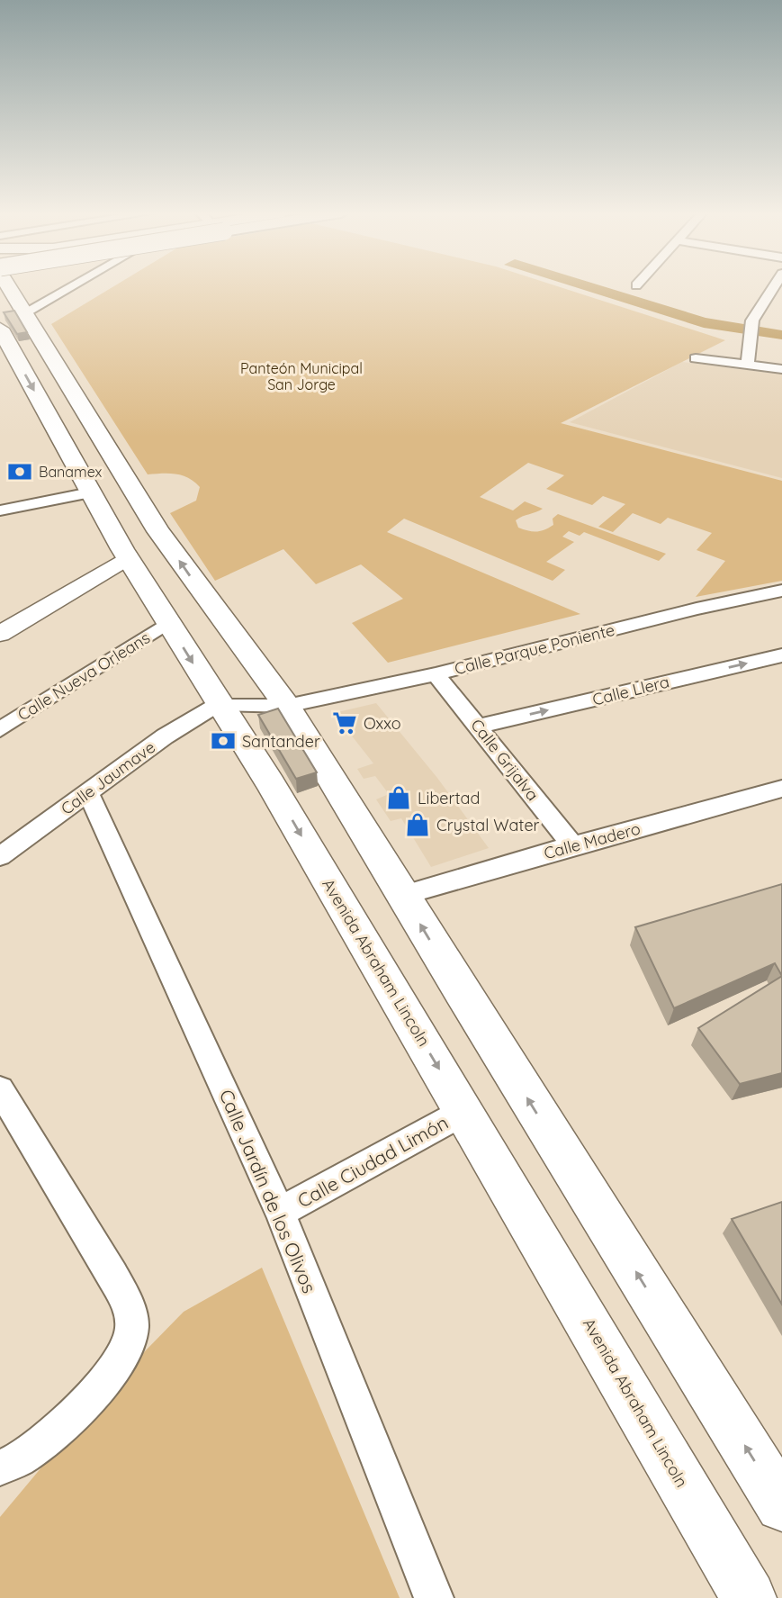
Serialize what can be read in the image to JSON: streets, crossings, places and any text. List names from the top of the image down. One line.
{"streets":{"main road":["Avenida Abraham Lincoln"],"street":["Calle Parque Poniente","Calle Nueva Orleans","Calle Llera","Calle Grijalva","Calle Jaumave","Calle Madero","Calle Ciudad Limón","Calle Jardín de los Olivos"]},"crossings":[["Calle Parque Poniente","Calle Grijalva"],["Calle Parque Poniente","Calle Jaumave"],["Calle Parque Poniente","Avenida Abraham Lincoln"],["Calle Nueva Orleans","Avenida Abraham Lincoln"],["Calle Llera","Calle Grijalva"],["Calle Grijalva","Calle Madero"],["Calle Jaumave","Avenida Abraham Lincoln"],["Calle Jaumave","Calle Jardín de los Olivos"],["Avenida Abraham Lincoln","Calle Ciudad Limón"],["Calle Ciudad Limón","Calle Jardín de los Olivos"]],"one_way":["Calle Llera"],"parks":["Panteón Municipal San Jorge"],"places":{"bank":["Banamex","Santander"],"supermarket":["Oxxo"],"shop":["Libertad","Crystal Water"]}}
